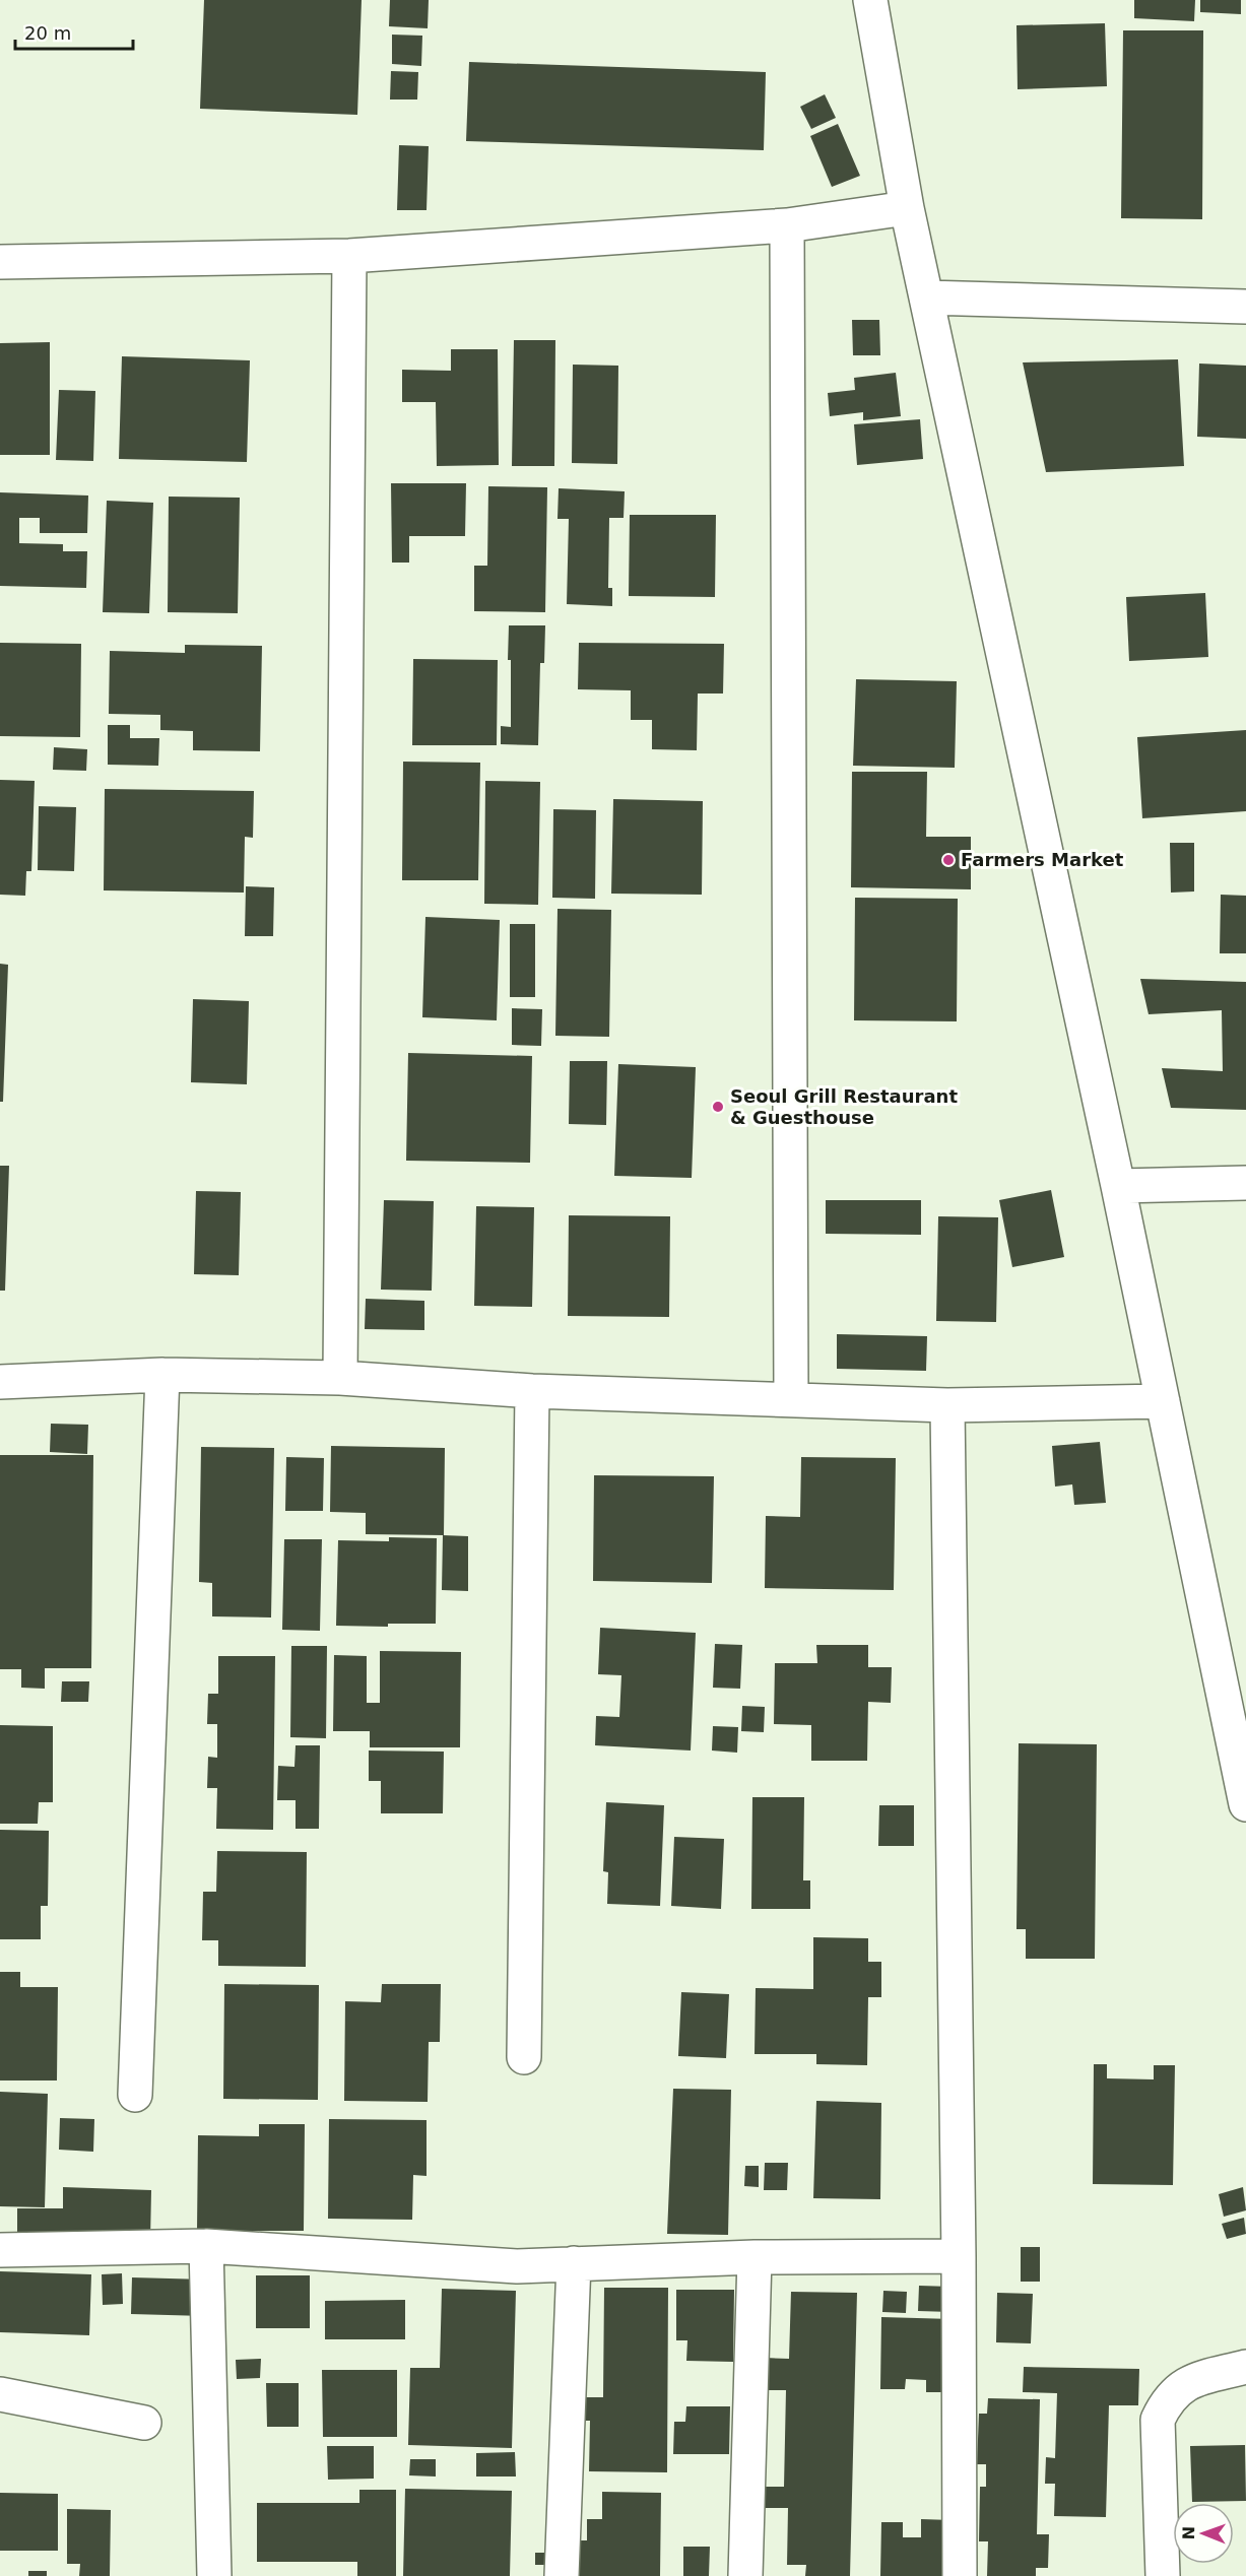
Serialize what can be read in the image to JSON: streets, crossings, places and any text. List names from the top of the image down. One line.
{"places":["Farmers Market","Seoul Grill Restaurant & Guesthouse"],"scale_bar":"20 m","north":"left"}
